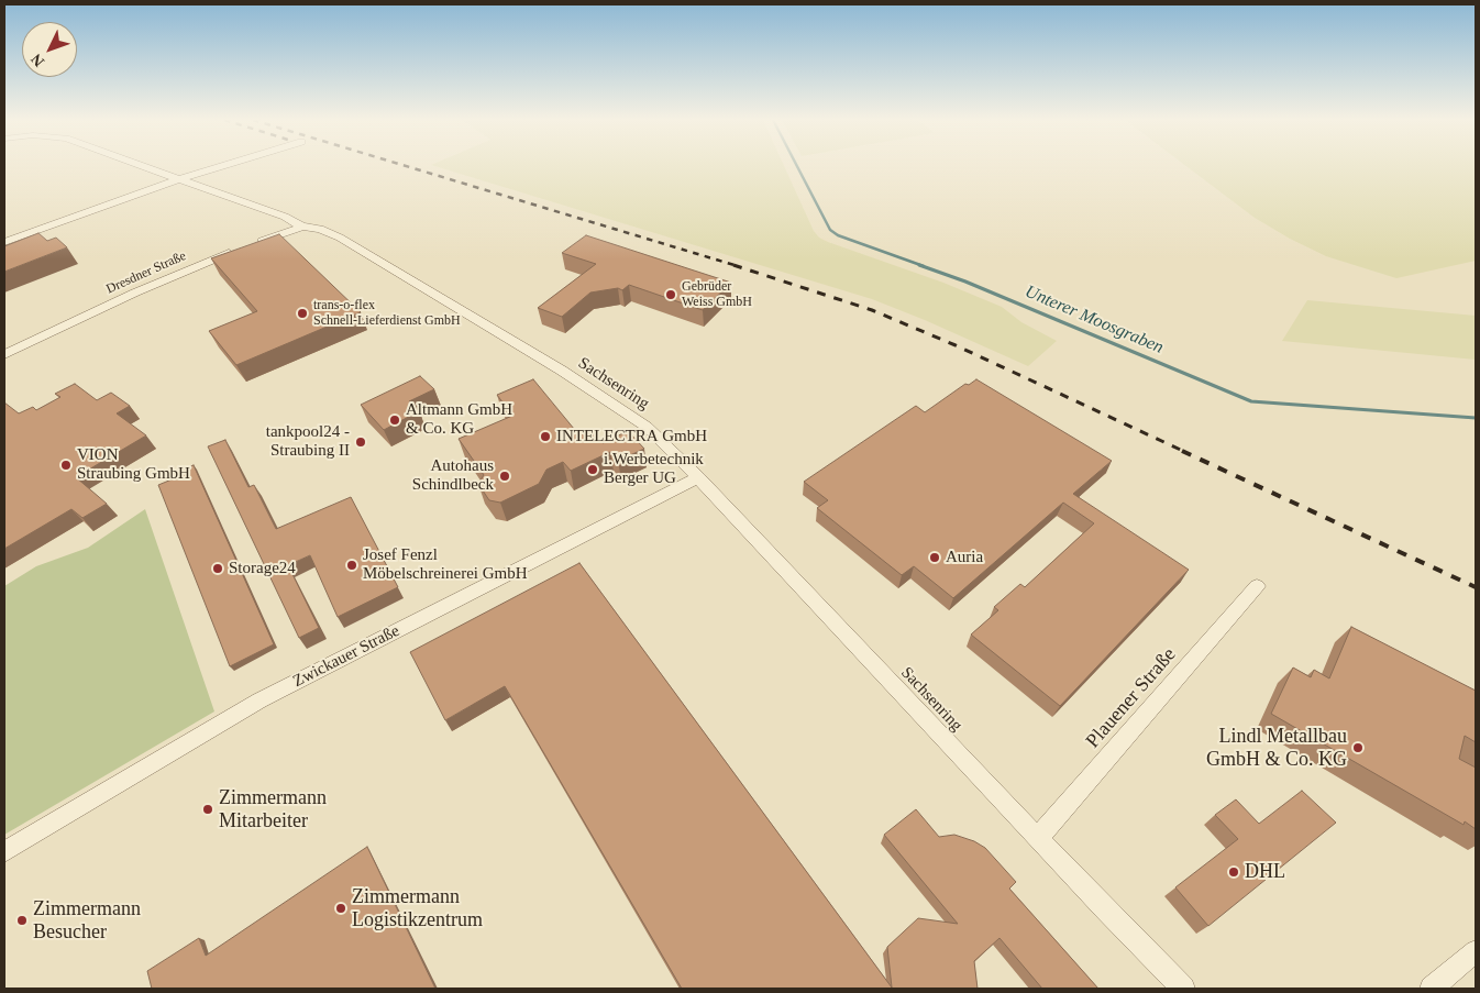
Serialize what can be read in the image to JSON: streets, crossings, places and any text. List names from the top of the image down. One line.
{"streets":{"street":["Dresdner Straße","Sachsenring","Zwickauer Straße","Plauener Straße"]},"crossings":[["Dresdner Straße","Sachsenring"],["Sachsenring","Zwickauer Straße"],["Sachsenring","Plauener Straße"]],"water":["Unterer Moosgraben"],"places":["Gebrüder Weiss GmbH","trans-o-flex Schnell-Lieferdienst GmbH","Altmann GmbH & Co. KG","INTELECTRA GmbH","tankpool24 - Straubing II","VION Straubing GmbH","i.Werbetechnik Berger UG","Autohaus Schindlbeck","Auria","Josef Fenzl Möbelschreinerei GmbH","Storage24","Lindl Metallbau GmbH & Co. KG","Zimmermann Mitarbeiter","DHL","Zimmermann Logistikzentrum","Zimmermann Besucher"],"north":"bottom left"}
